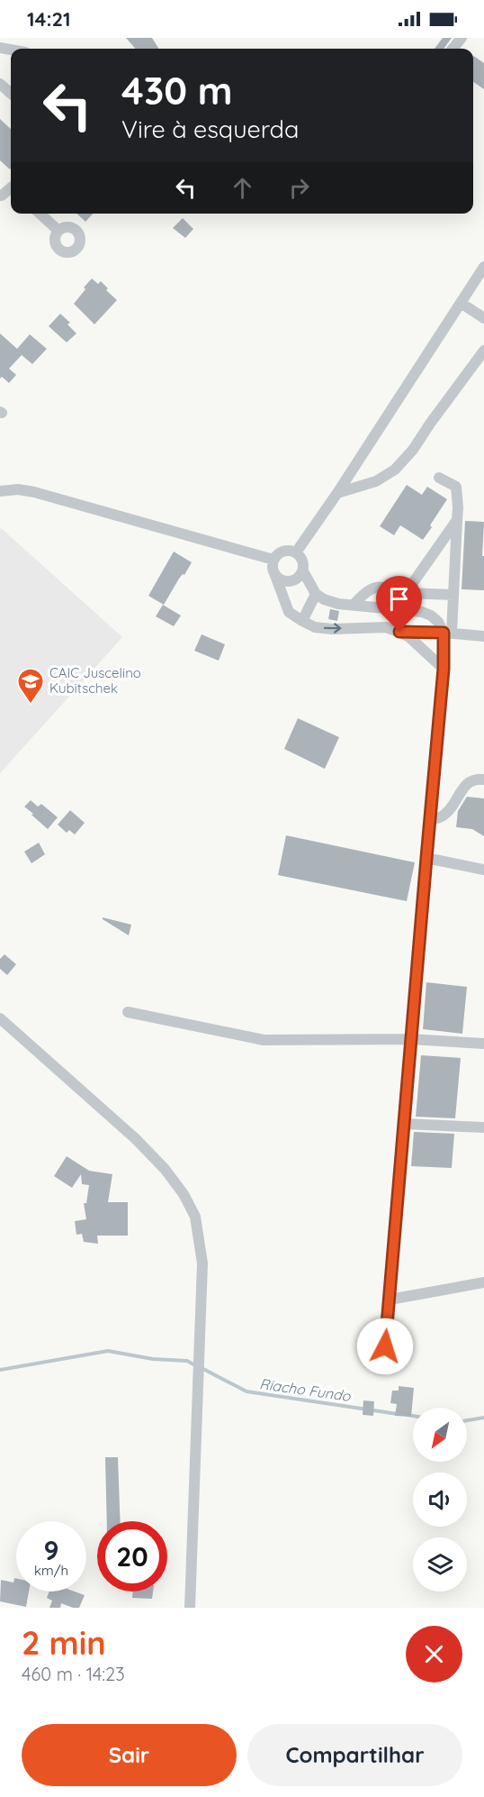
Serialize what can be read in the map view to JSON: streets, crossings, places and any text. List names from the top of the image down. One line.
{"water":["Riacho Fundo"],"places":{"school or university":["CAIC Juscelino Kubitschek"]},"north":"bottom left","page":{"status":"14:21","turn":["430 m","Vire à esquerda"],"speed":"9 km/h","limit":"20","heading":["2 min","460 m · 14:23"],"buttons":["Sair","Compartilhar"]}}
